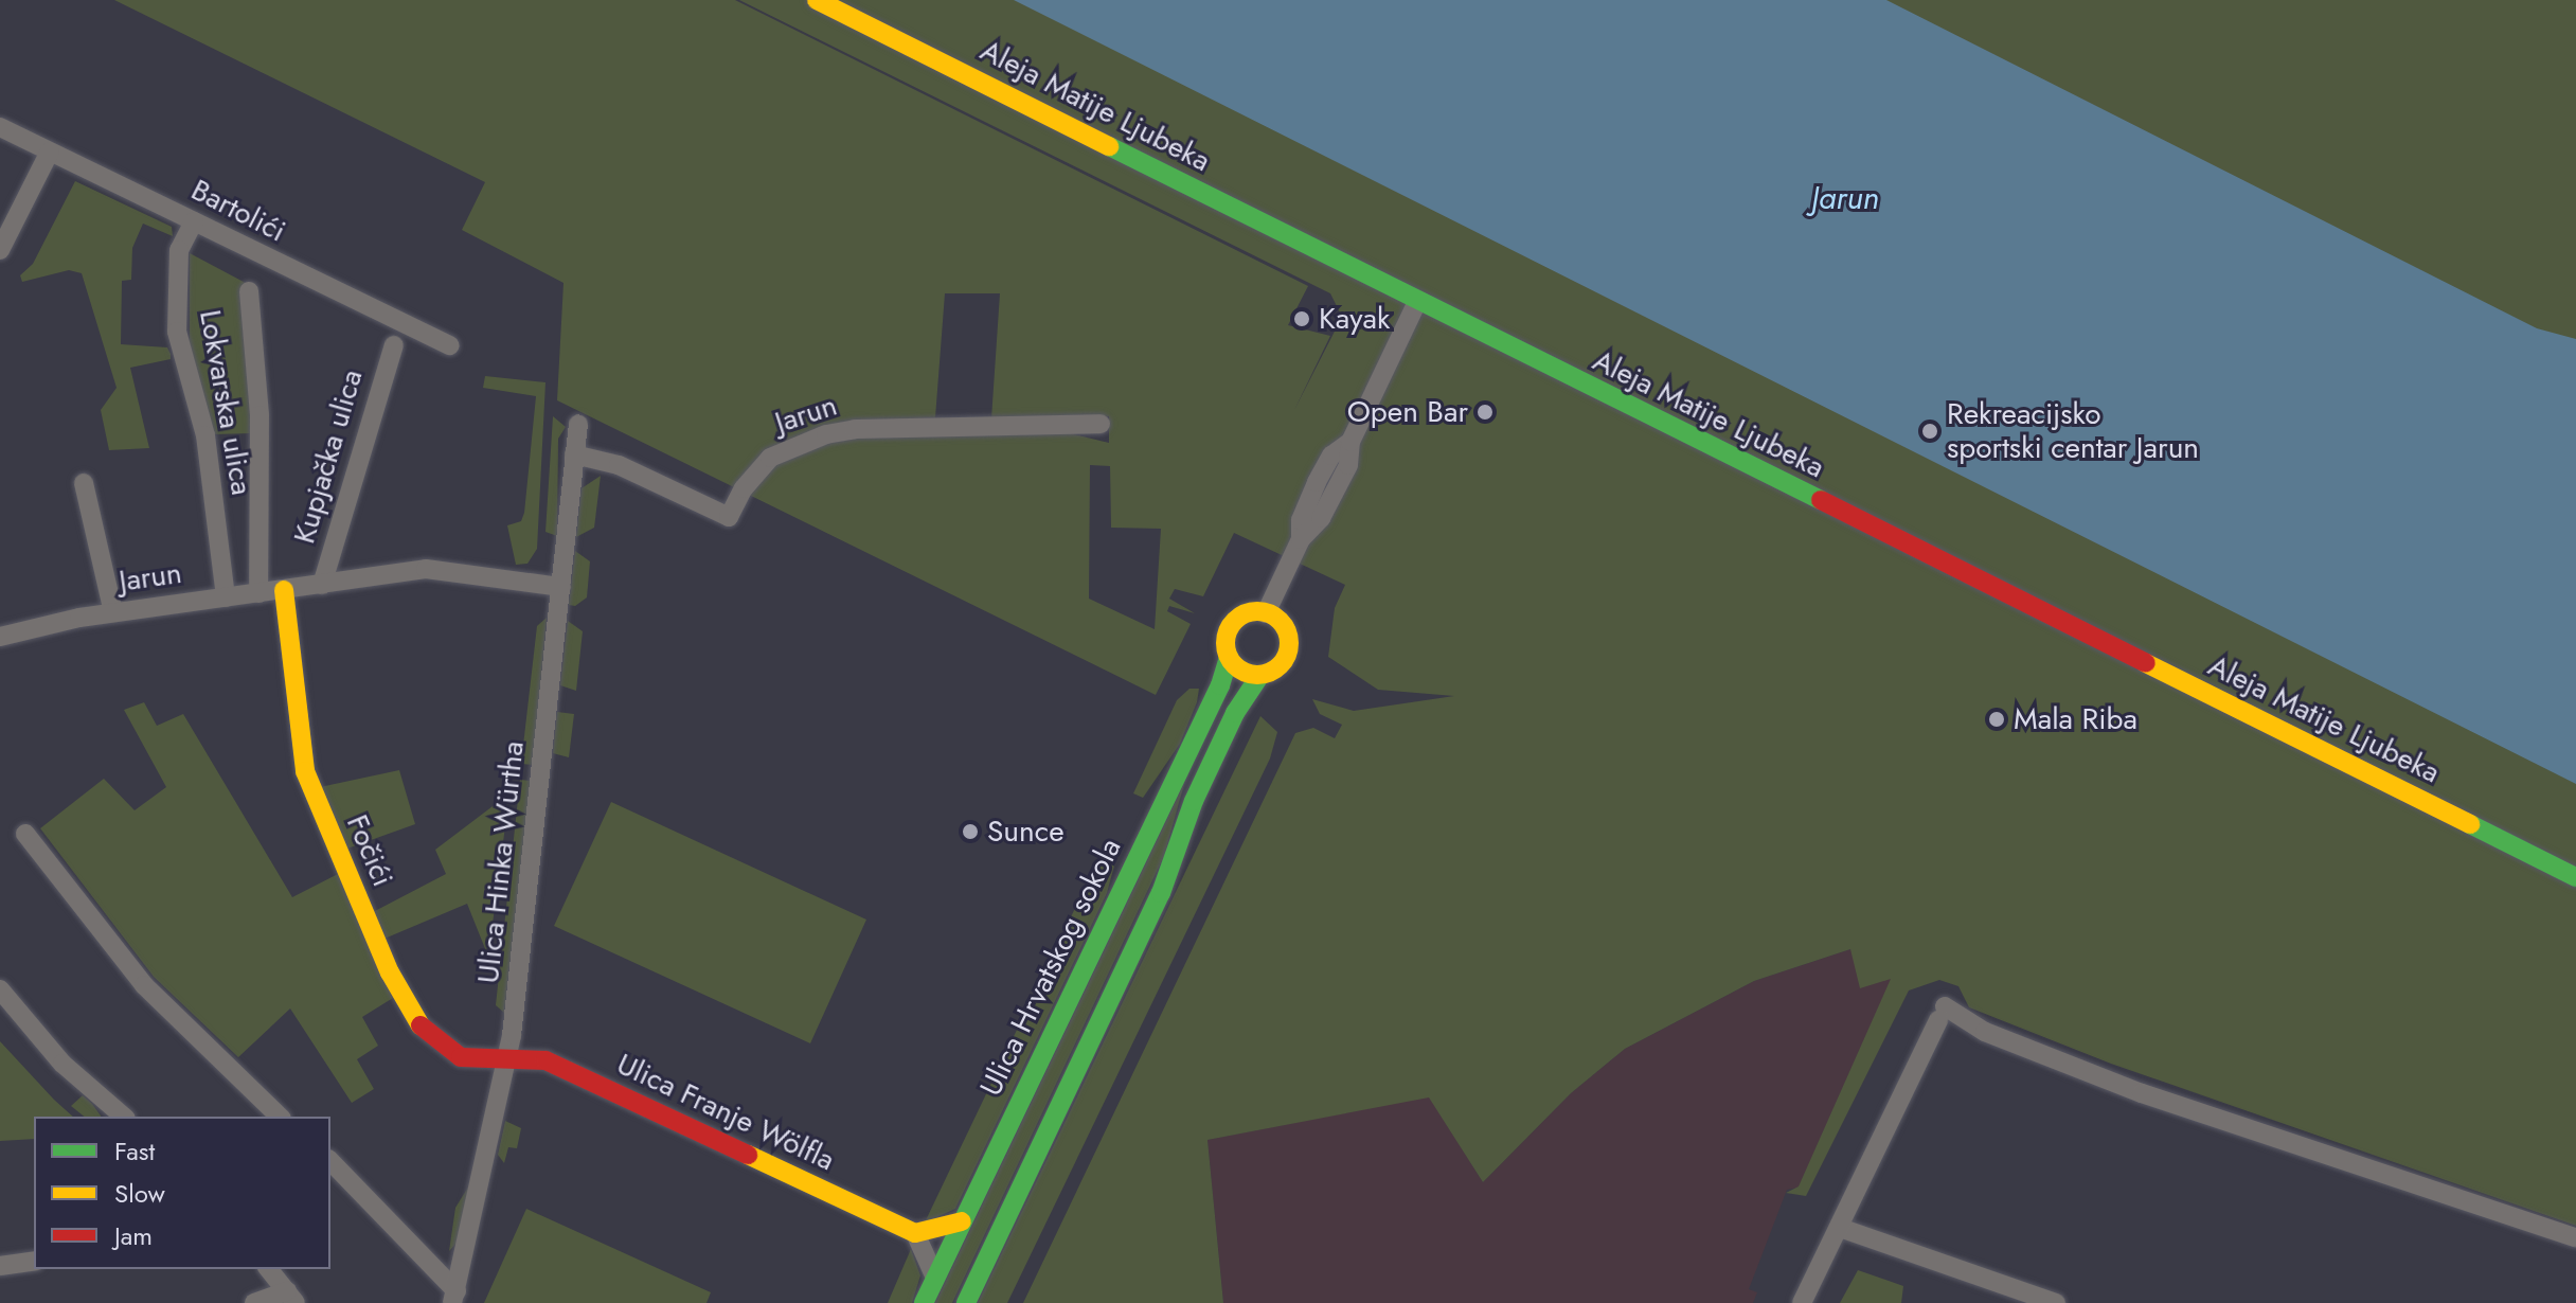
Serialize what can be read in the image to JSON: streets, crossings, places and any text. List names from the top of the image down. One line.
{"streets":{"street":["Aleja Matije Ljubeka","Bartolići","Lokvarska ulica","Jarun","Kupjačka ulica","Fočići","Ulica Hinka Würtha","Ulica Hrvatskog sokola","Ulica Franje Wölfla"]},"crossings":[["Bartolići","Lokvarska ulica"],["Lokvarska ulica","Jarun"],["Jarun","Kupjačka ulica"],["Jarun","Fočići"],["Jarun","Ulica Hinka Würtha"],["Fočići","Ulica Hinka Würtha"],["Fočići","Ulica Franje Wölfla"],["Ulica Hinka Würtha","Ulica Franje Wölfla"]],"water":["Jarun"],"places":["Kayak","Open Bar","Rekreacijsko sportski centar Jarun","Mala Riba","Sunce"],"legend":["Fast","Slow","Jam"]}
